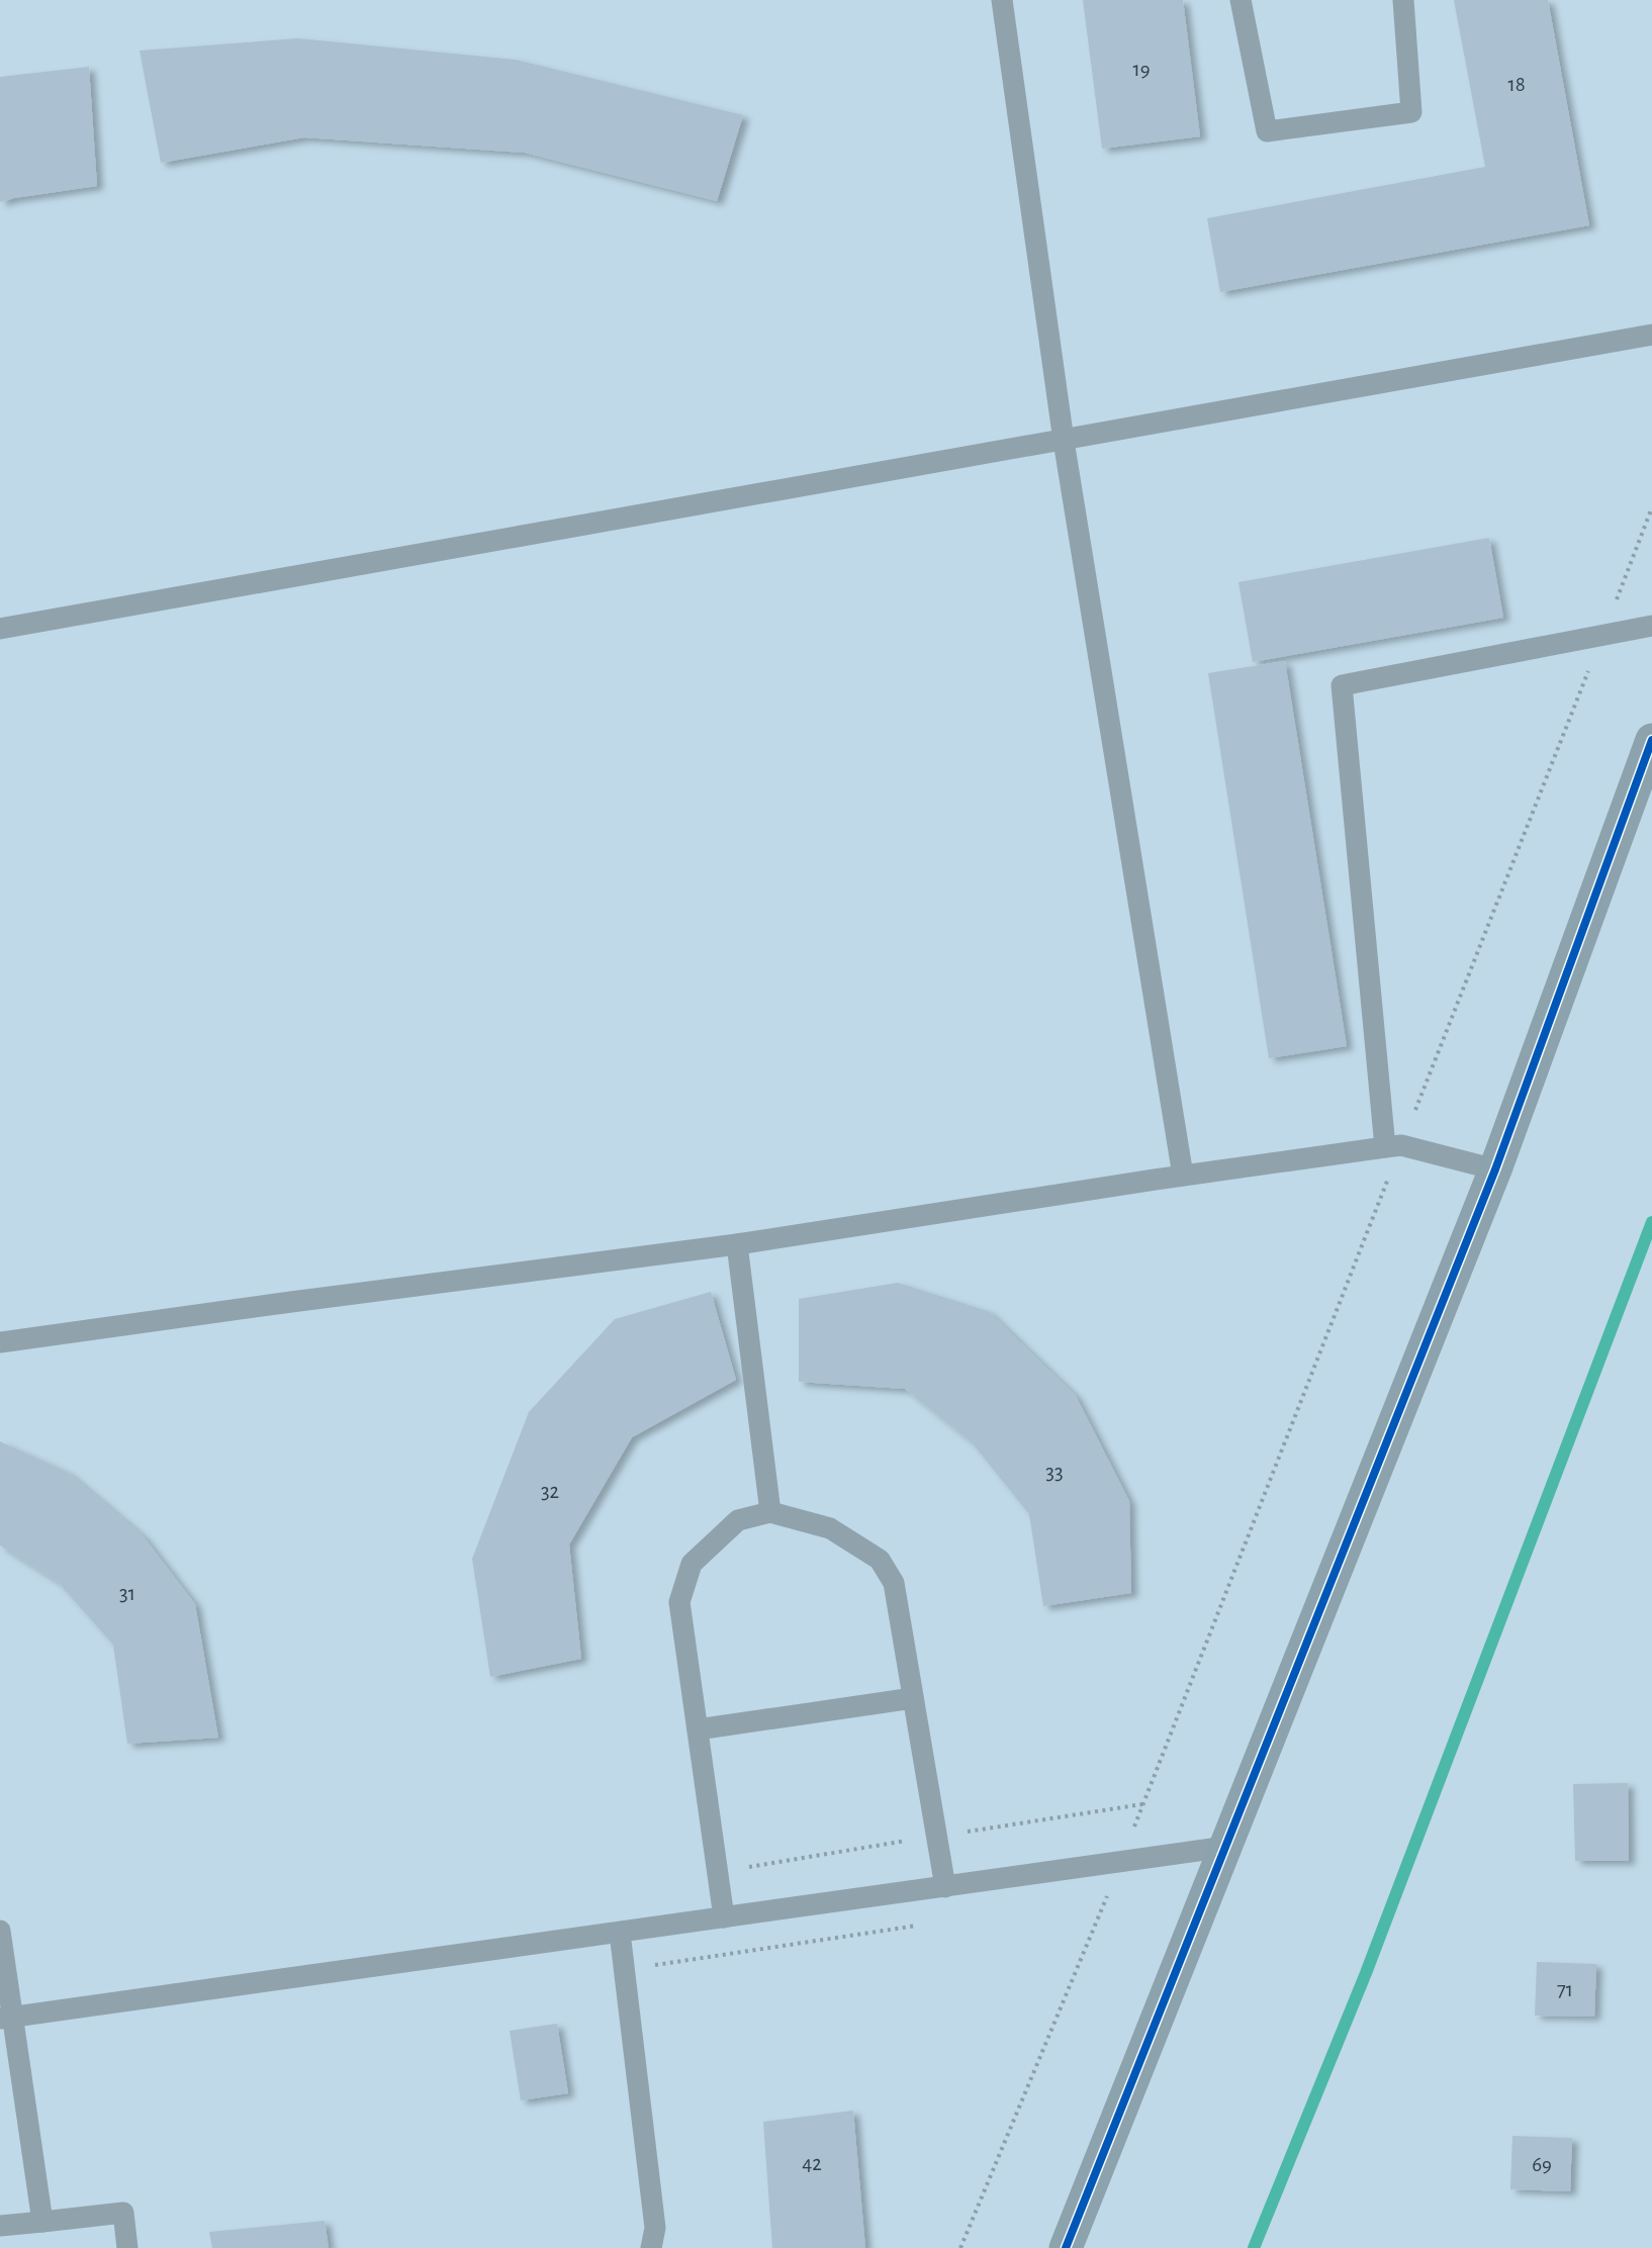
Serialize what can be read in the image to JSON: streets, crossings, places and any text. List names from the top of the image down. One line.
{"house_numbers":["19","18","33","32","31","71","42","69"]}
